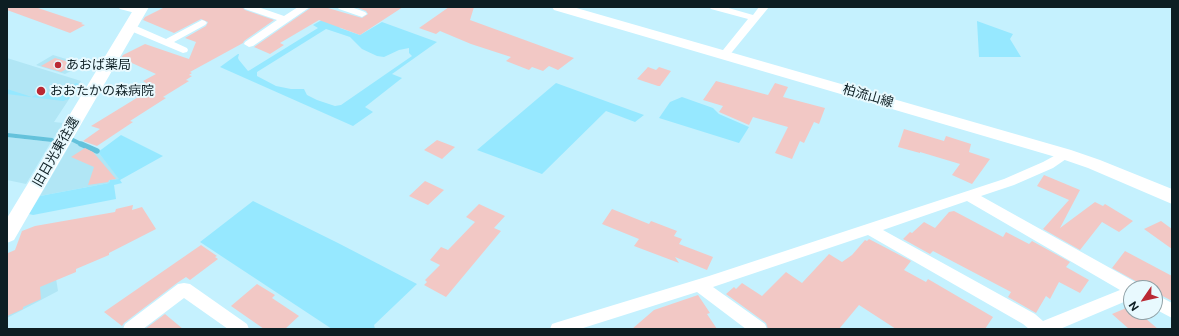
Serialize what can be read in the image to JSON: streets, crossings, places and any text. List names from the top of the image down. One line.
{"streets":{"main road":["柏流山線","旧日光東往還"]},"places":["あおば薬局","おおたかの森病院"],"north":"bottom left"}
